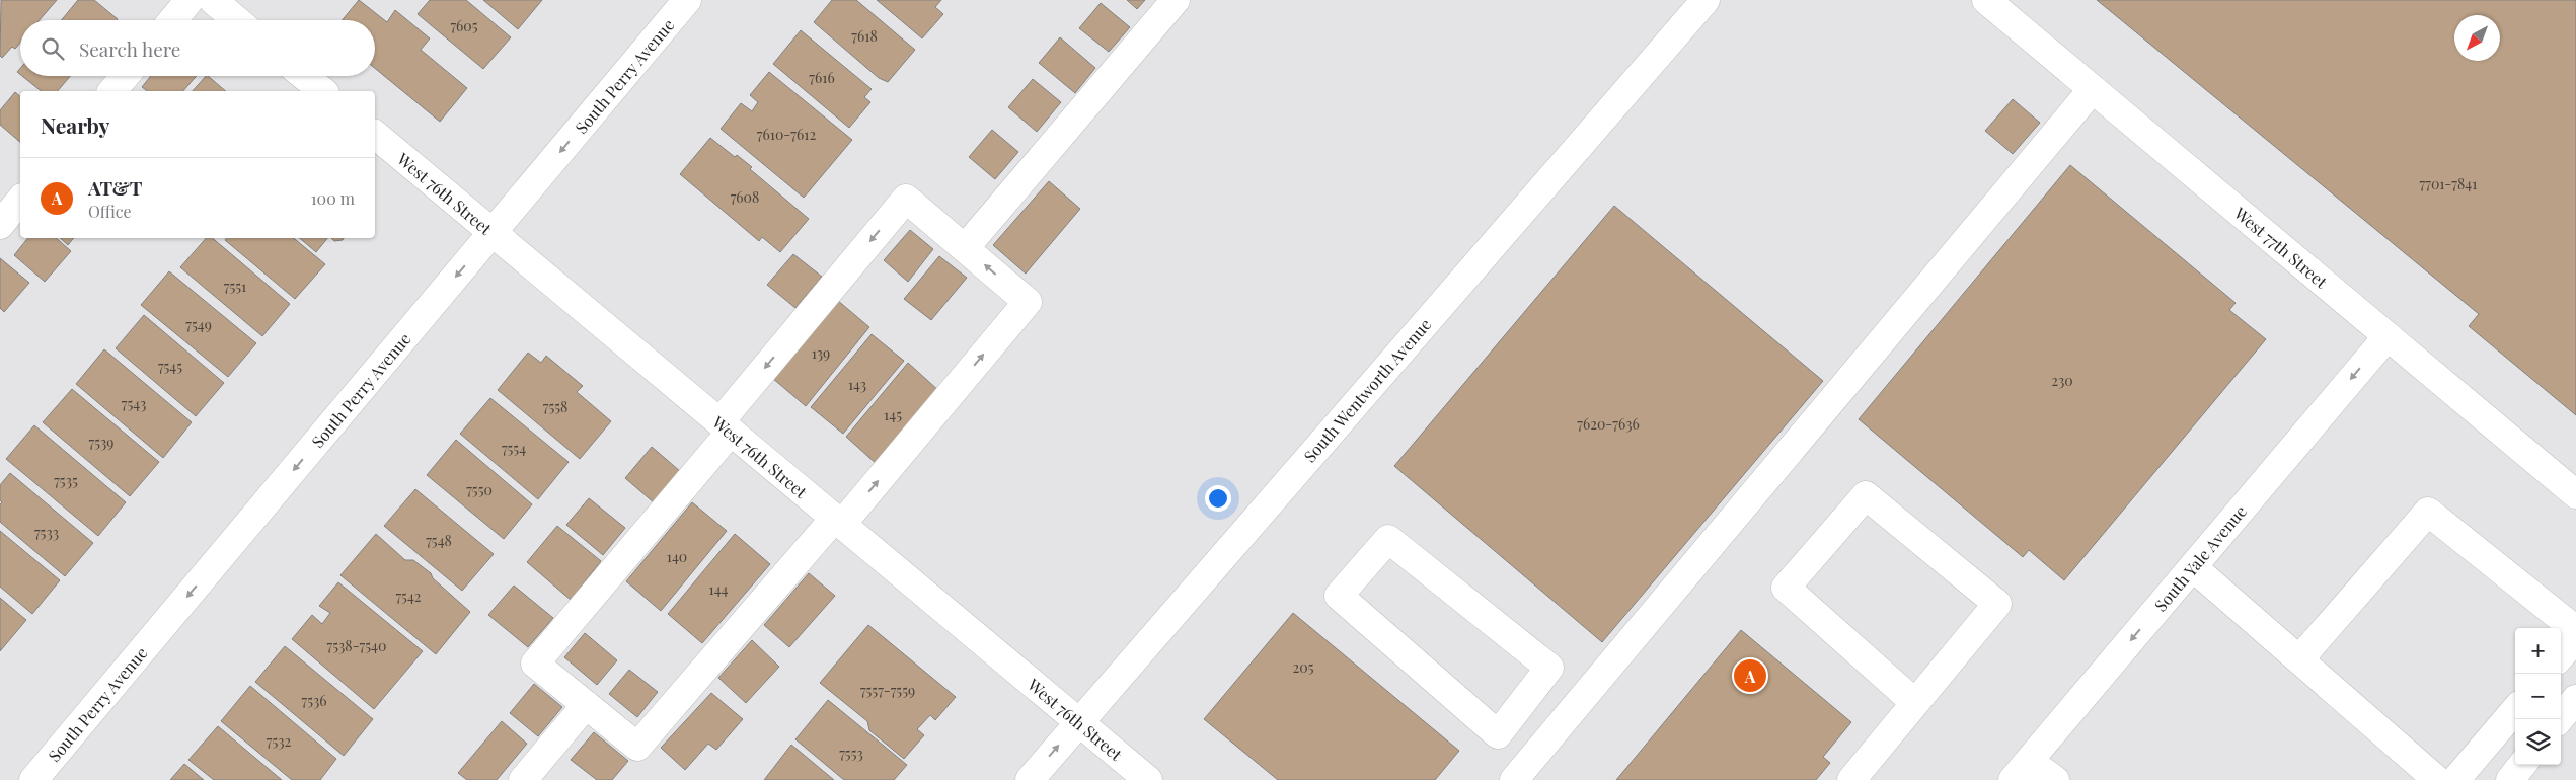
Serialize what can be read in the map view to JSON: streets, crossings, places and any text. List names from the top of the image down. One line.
{"streets":{"street":["South Perry Avenue","West 76th Street","West 77th Street","South Wentworth Avenue","South Yale Avenue"]},"crossings":[["South Perry Avenue","West 76th Street"],["West 76th Street","South Wentworth Avenue"],["West 77th Street","South Yale Avenue"]],"one_way":["South Perry Avenue","South Yale Avenue"],"house_numbers":["7605","7618","7616","7610-7612","7701-7841","7608","7551","7549","139","7545","230","143","7543","7558","145","7620-7636","7539","7554","7535","7550","7533","7548","140","144","7542","7538-7540","205","7557-7559","7536","7532","7553"],"north":"bottom left","page":{"search":"Search here","heading":"Nearby","list":[{"mark":"A","name":"AT&T","note":"Office","value":"100 m"}],"map_buttons":["+","−"],"pins":"A"}}
